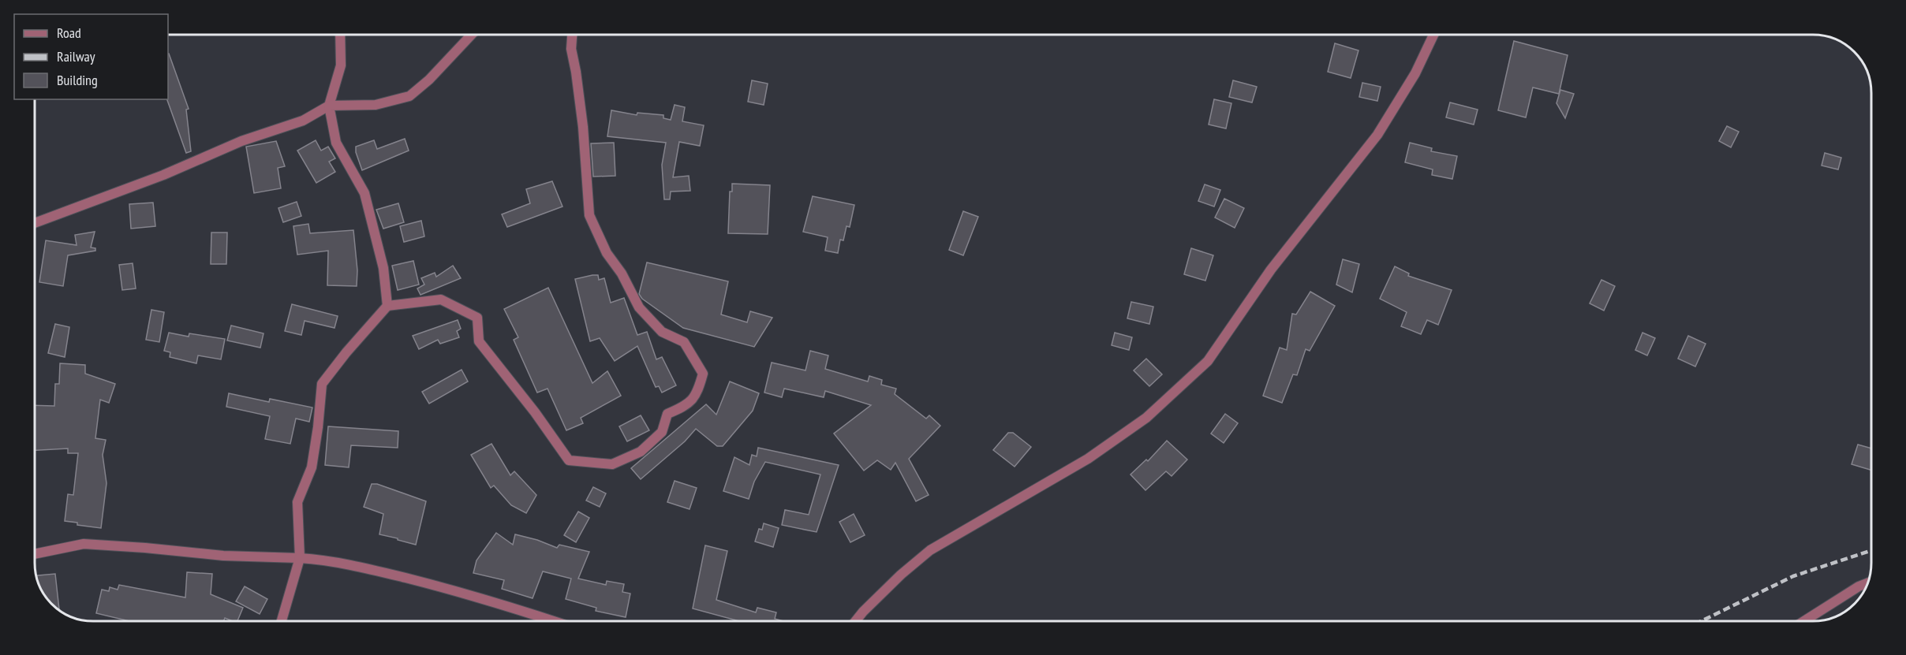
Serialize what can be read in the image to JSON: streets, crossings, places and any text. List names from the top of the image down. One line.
{"legend":["Road","Railway","Building"]}
